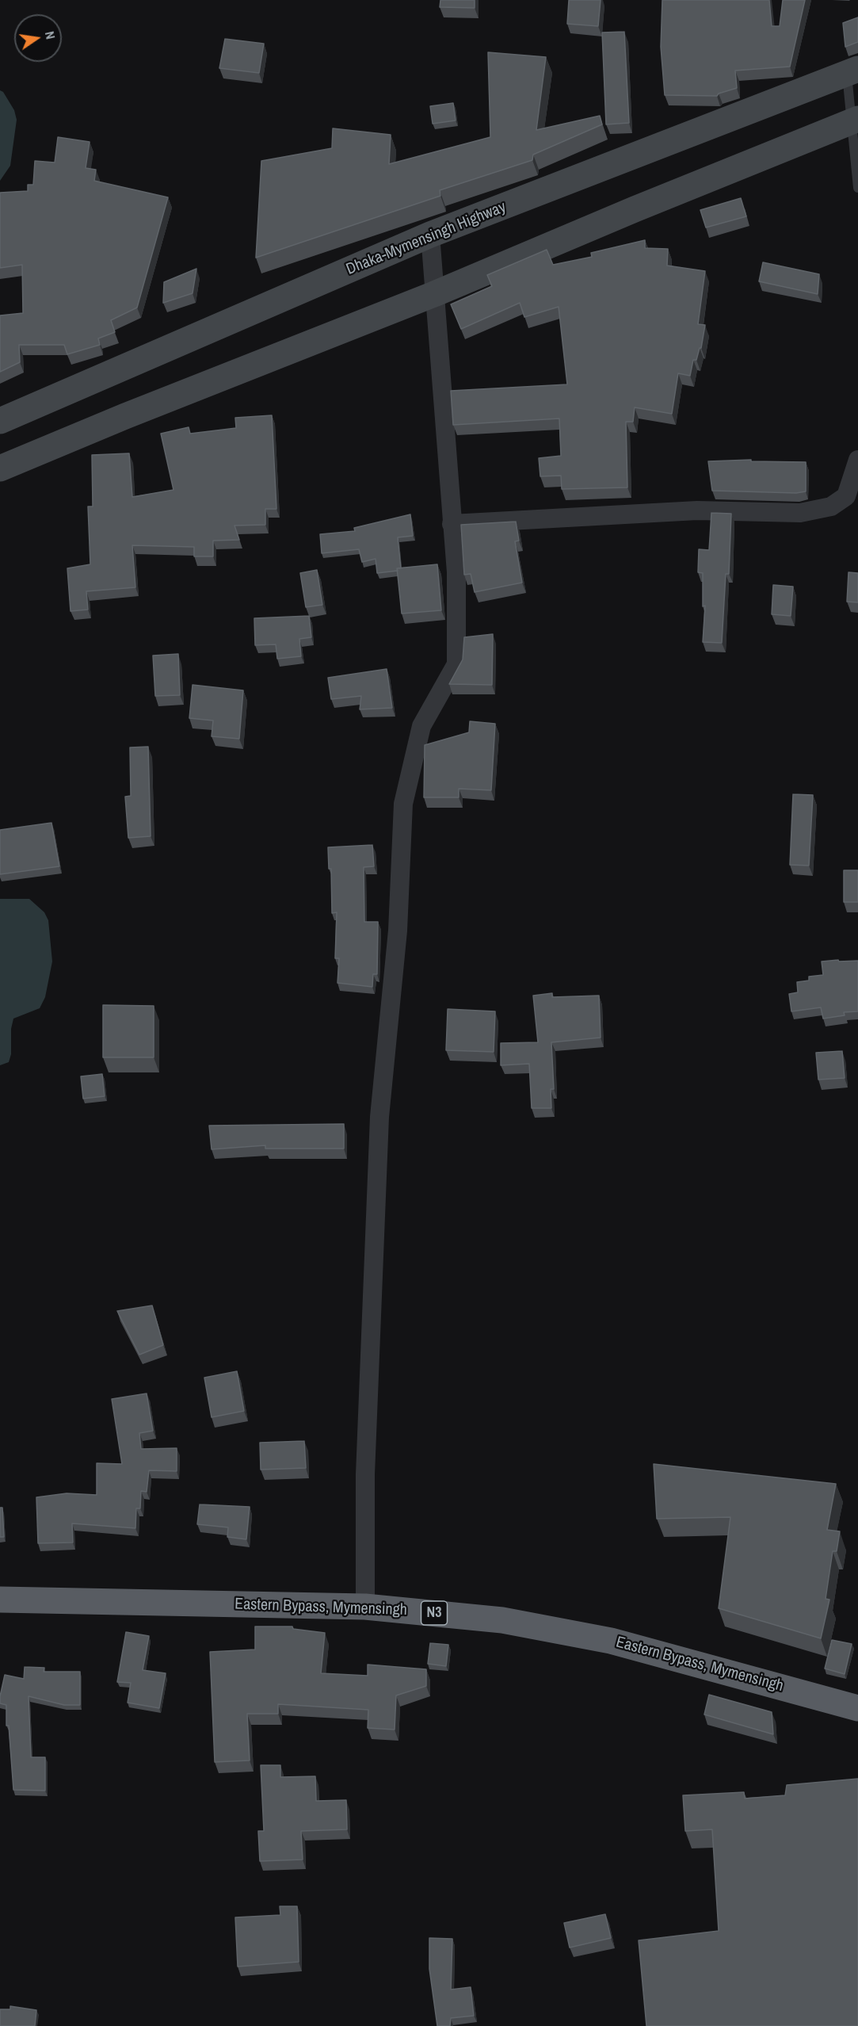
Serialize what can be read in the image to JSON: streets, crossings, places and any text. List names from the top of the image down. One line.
{"streets":{"highway":["Eastern Bypass, Mymensingh","N3"],"main road":["Dhaka-Mymensingh Highway"]},"north":"right"}
